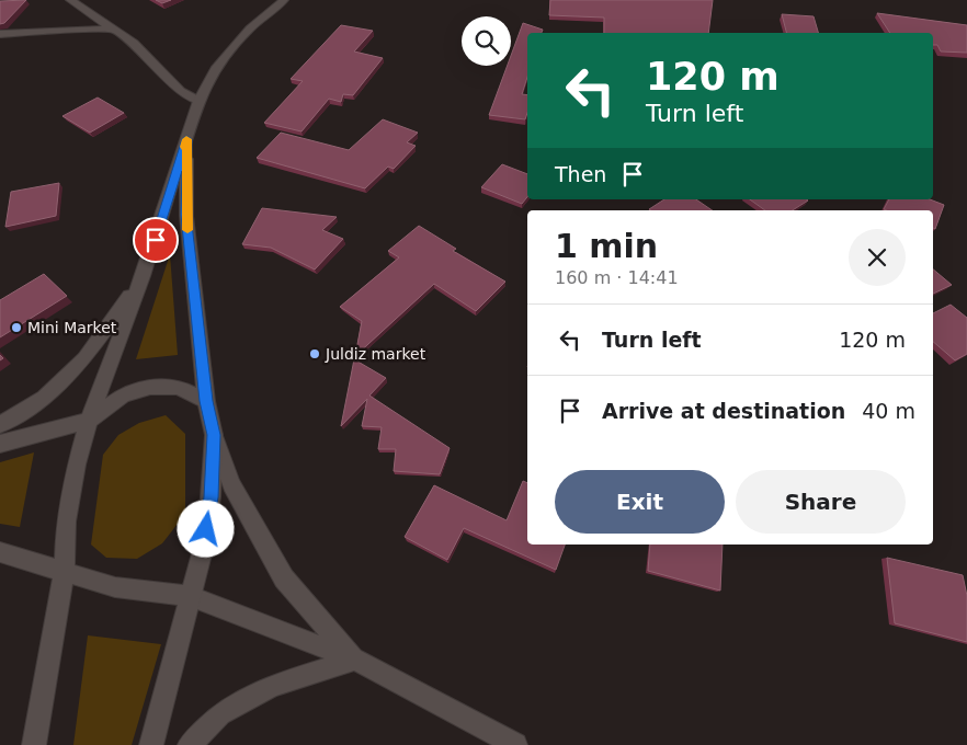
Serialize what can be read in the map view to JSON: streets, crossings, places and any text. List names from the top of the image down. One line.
{"places":["Mini Market","Juldiz market"],"page":{"turn":["120 m","Turn left"],"then":"Then","heading":["1 min","160 m · 14:41"],"list":[{"name":"Turn left","value":"120 m"},{"name":"Arrive at destination","value":"40 m"}],"buttons":["Exit","Share"]}}
